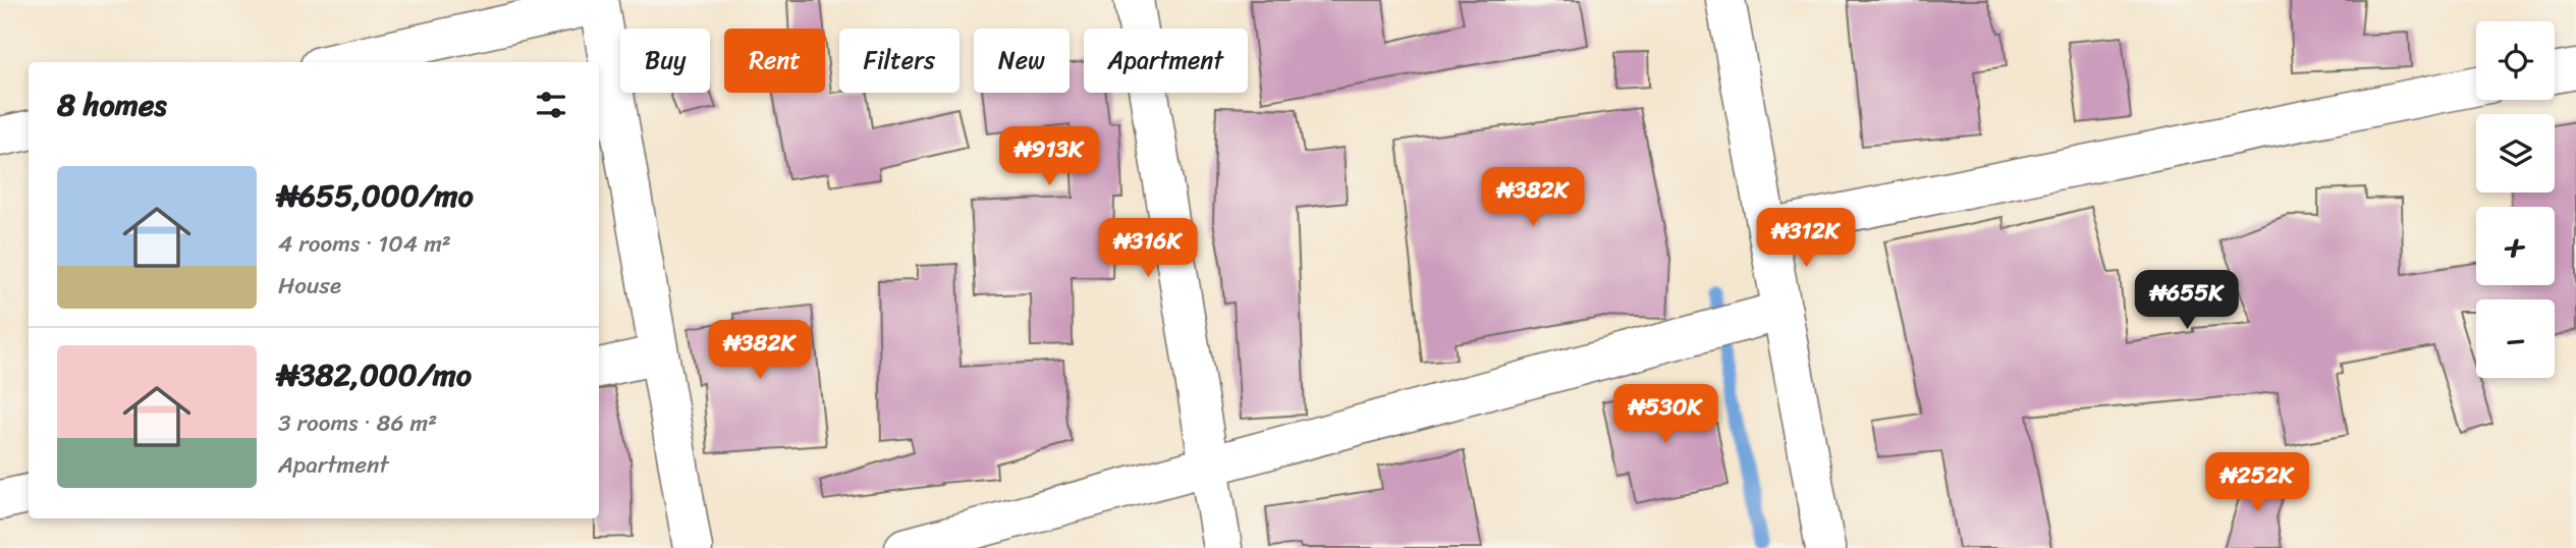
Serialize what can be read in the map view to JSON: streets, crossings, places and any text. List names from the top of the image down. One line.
{"page":{"map_buttons":["+","−"],"chip":["Buy","Rent","Filters","New","Apartment"],"heading":"8 homes","price":["₦913K","₦382K","₦312K","₦316K","₦655K","₦382K","₦530K","₦252K"],"list":[{"name":"₦655,000/mo","note":"4 rooms · 104 m² · House"},{"name":"₦382,000/mo","note":"3 rooms · 86 m² · Apartment"}]}}
